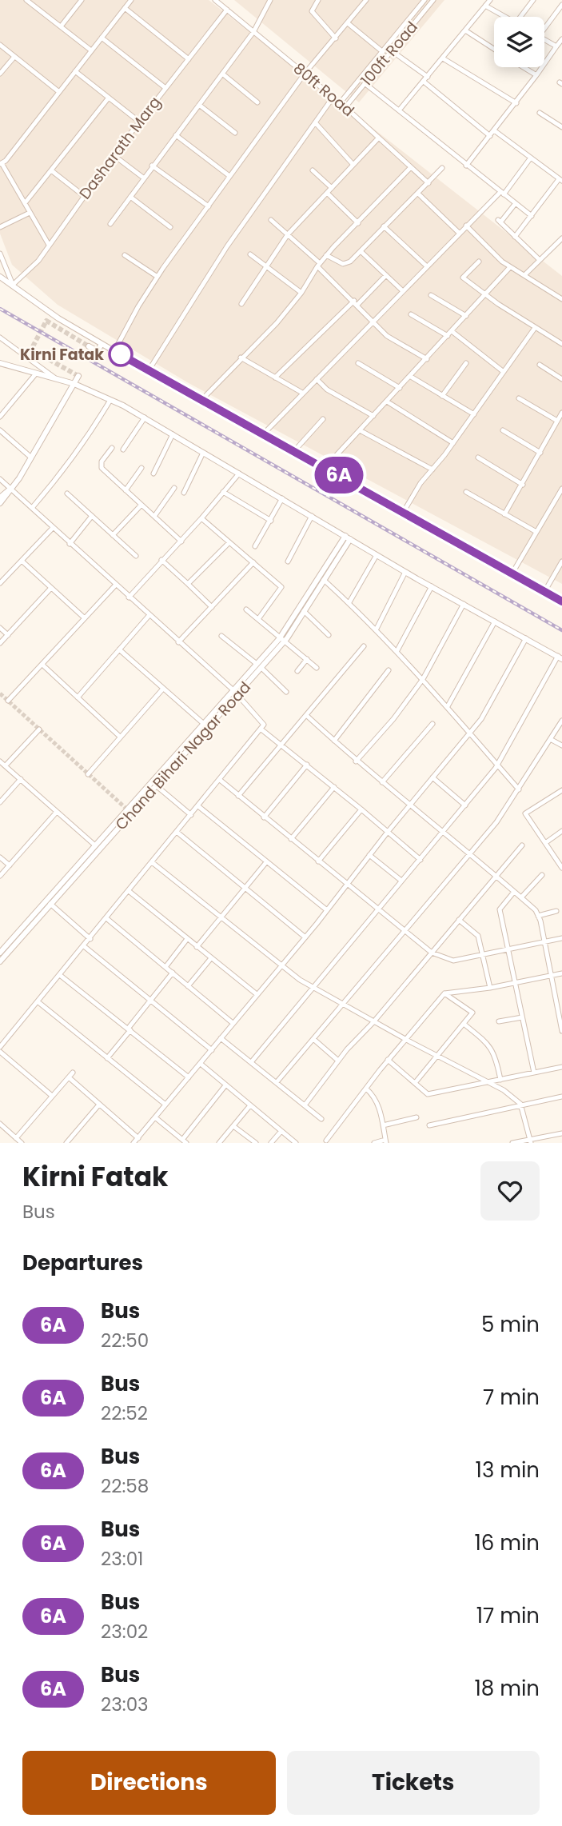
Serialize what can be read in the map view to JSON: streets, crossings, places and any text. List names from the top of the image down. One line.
{"streets":{"street":["100ft Road","80ft Road","Dasharath Marg","Chand Bihari Nagar Road"]},"crossings":[["100ft Road","80ft Road"],["80ft Road","Dasharath Marg"]],"places":["Kirni Fatak"],"lines":["bus line 6A"],"page":{"on_map":"6A","heading":[["Kirni Fatak","Bus"],"Departures"],"list":[{"mark":"6A","name":"Bus","note":"22:50","value":"5 min"},{"mark":"6A","name":"Bus","note":"22:52","value":"7 min"},{"mark":"6A","name":"Bus","note":"22:58","value":"13 min"},{"mark":"6A","name":"Bus","note":"23:01","value":"16 min"},{"mark":"6A","name":"Bus","note":"23:02","value":"17 min"},{"mark":"6A","name":"Bus","note":"23:03","value":"18 min"}],"buttons":["Directions","Tickets"]}}
